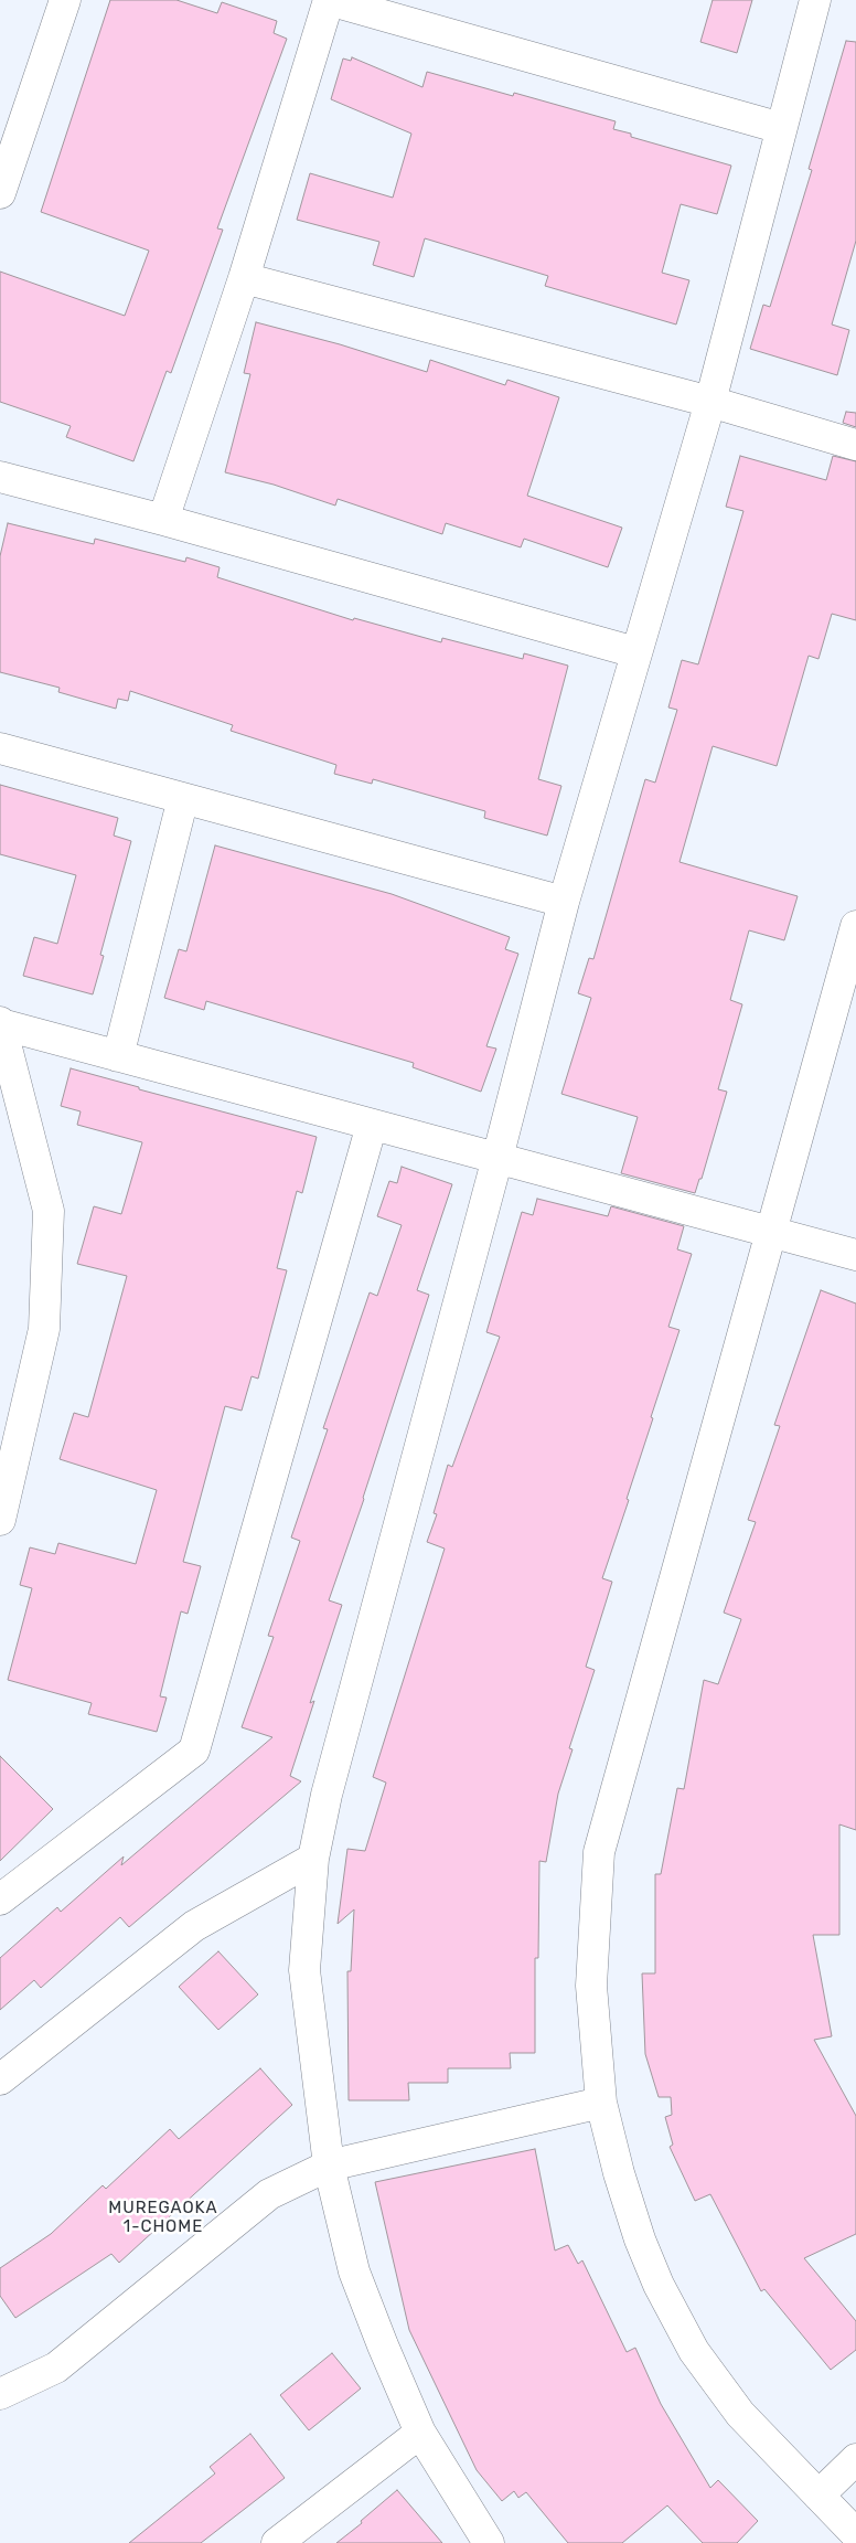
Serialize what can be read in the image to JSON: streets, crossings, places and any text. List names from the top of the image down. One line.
{"districts":["MUREGAOKA 1-CHOME"]}
